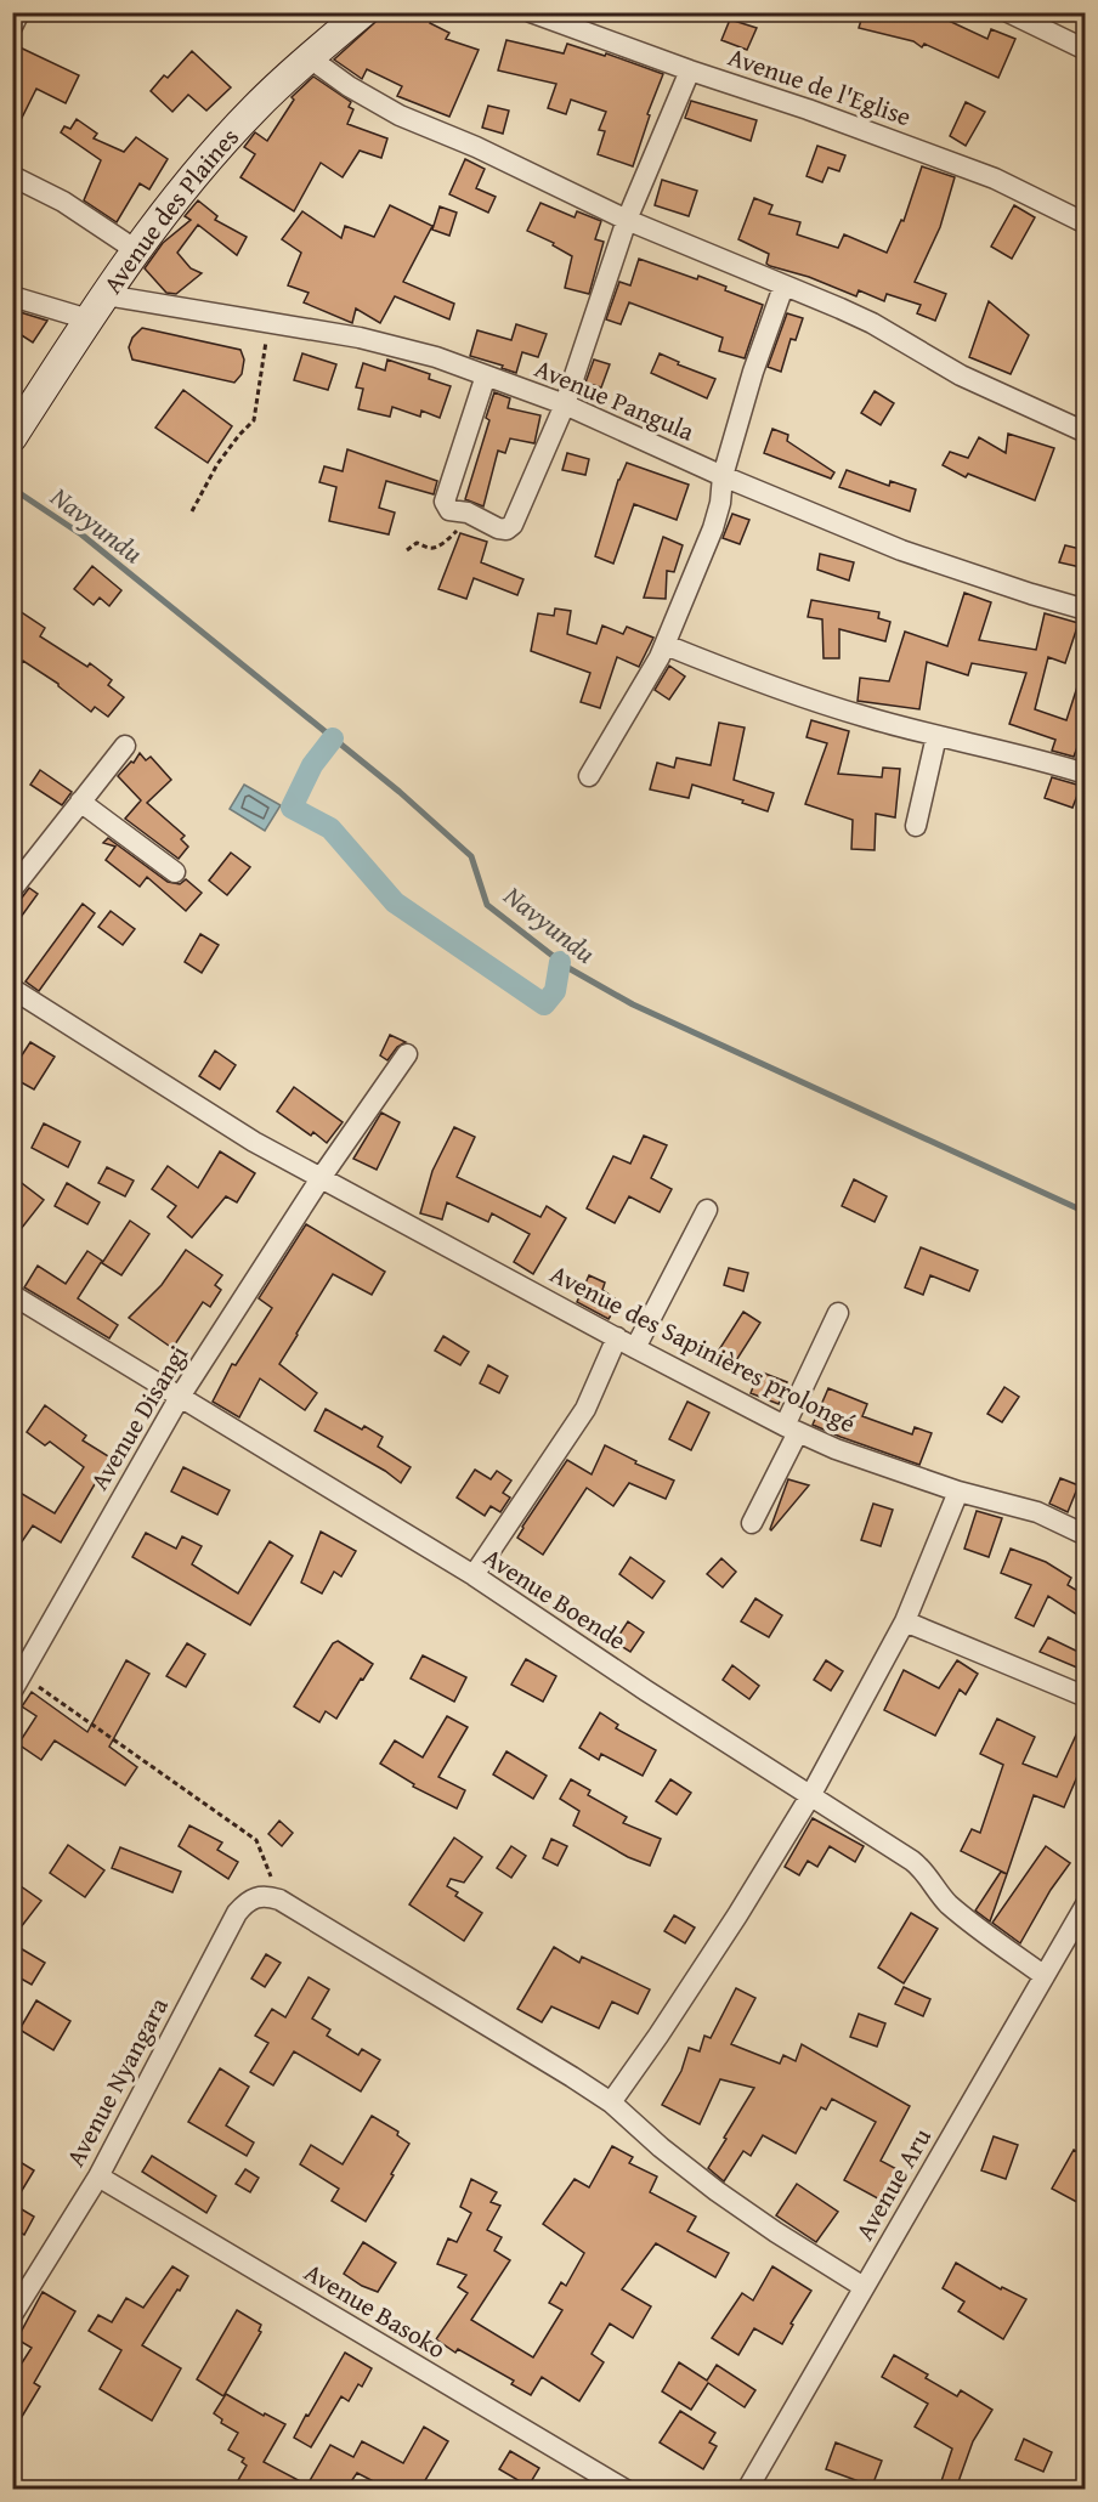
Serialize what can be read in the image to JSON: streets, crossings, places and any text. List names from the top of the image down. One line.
{"streets":{"street":["Avenue de l'Eglise","Avenue des Plaines","Avenue Pangula","Avenue des Sapinières prolongé","Avenue Disangi","Avenue Boende","Avenue Nyangara","Avenue Aru","Avenue Basoko"]},"crossings":[["Avenue des Plaines","Avenue Pangula"],["Avenue des Sapinières prolongé","Avenue Disangi"],["Avenue Disangi","Avenue Boende"],["Avenue Boende","Avenue Aru"],["Avenue Nyangara","Avenue Basoko"]],"water":["Navyundu"]}
